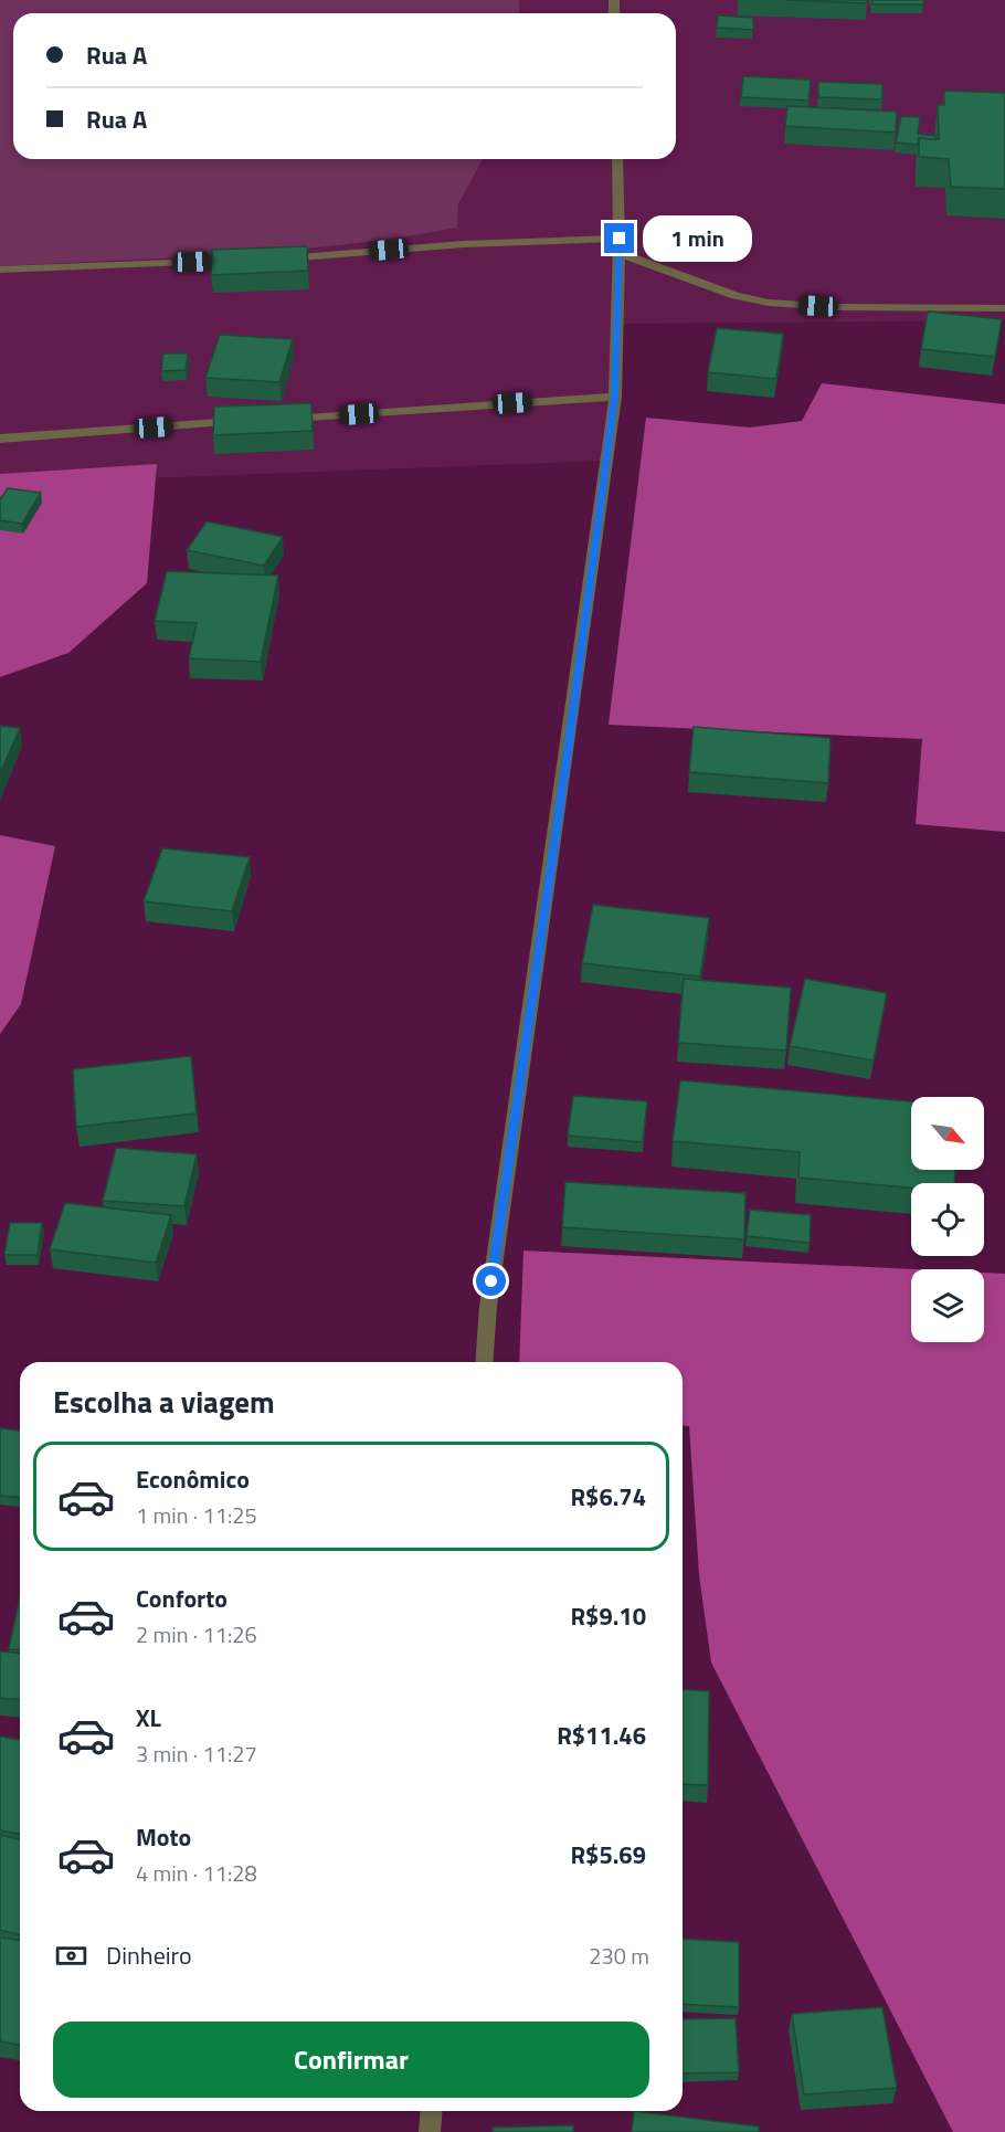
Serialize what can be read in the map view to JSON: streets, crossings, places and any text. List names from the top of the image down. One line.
{"north":"bottom right","page":{"banner":["Rua A","Rua A"],"bubble":"1 min","heading":"Escolha a viagem","list":[{"name":"Econômico","note":"1 min · 11:25","value":"R$6.74"},{"name":"Conforto","note":"2 min · 11:26","value":"R$9.10"},{"name":"XL","note":"3 min · 11:27","value":"R$11.46"},{"name":"Moto","note":"4 min · 11:28","value":"R$5.69"}],"pay":["Dinheiro","230 m"],"buttons":"Confirmar"}}
